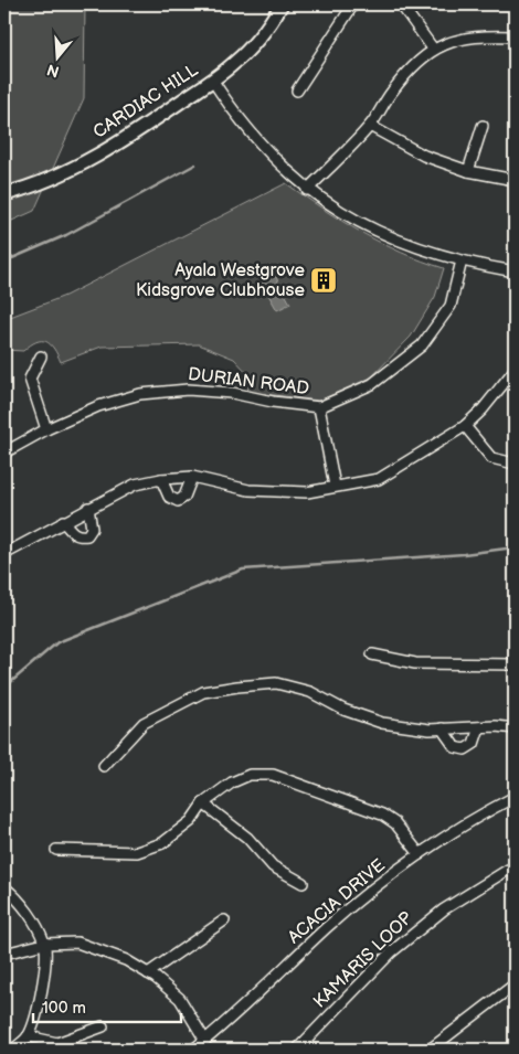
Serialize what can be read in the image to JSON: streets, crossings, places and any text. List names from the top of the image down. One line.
{"streets":{"main road":["CARDIAC HILL"],"street":["DURIAN ROAD","ACACIA DRIVE","KAMARIS LOOP"]},"places":{"building":["Ayala Westgrove Kidsgrove Clubhouse"]},"scale_bar":"100 m","north":"bottom"}
